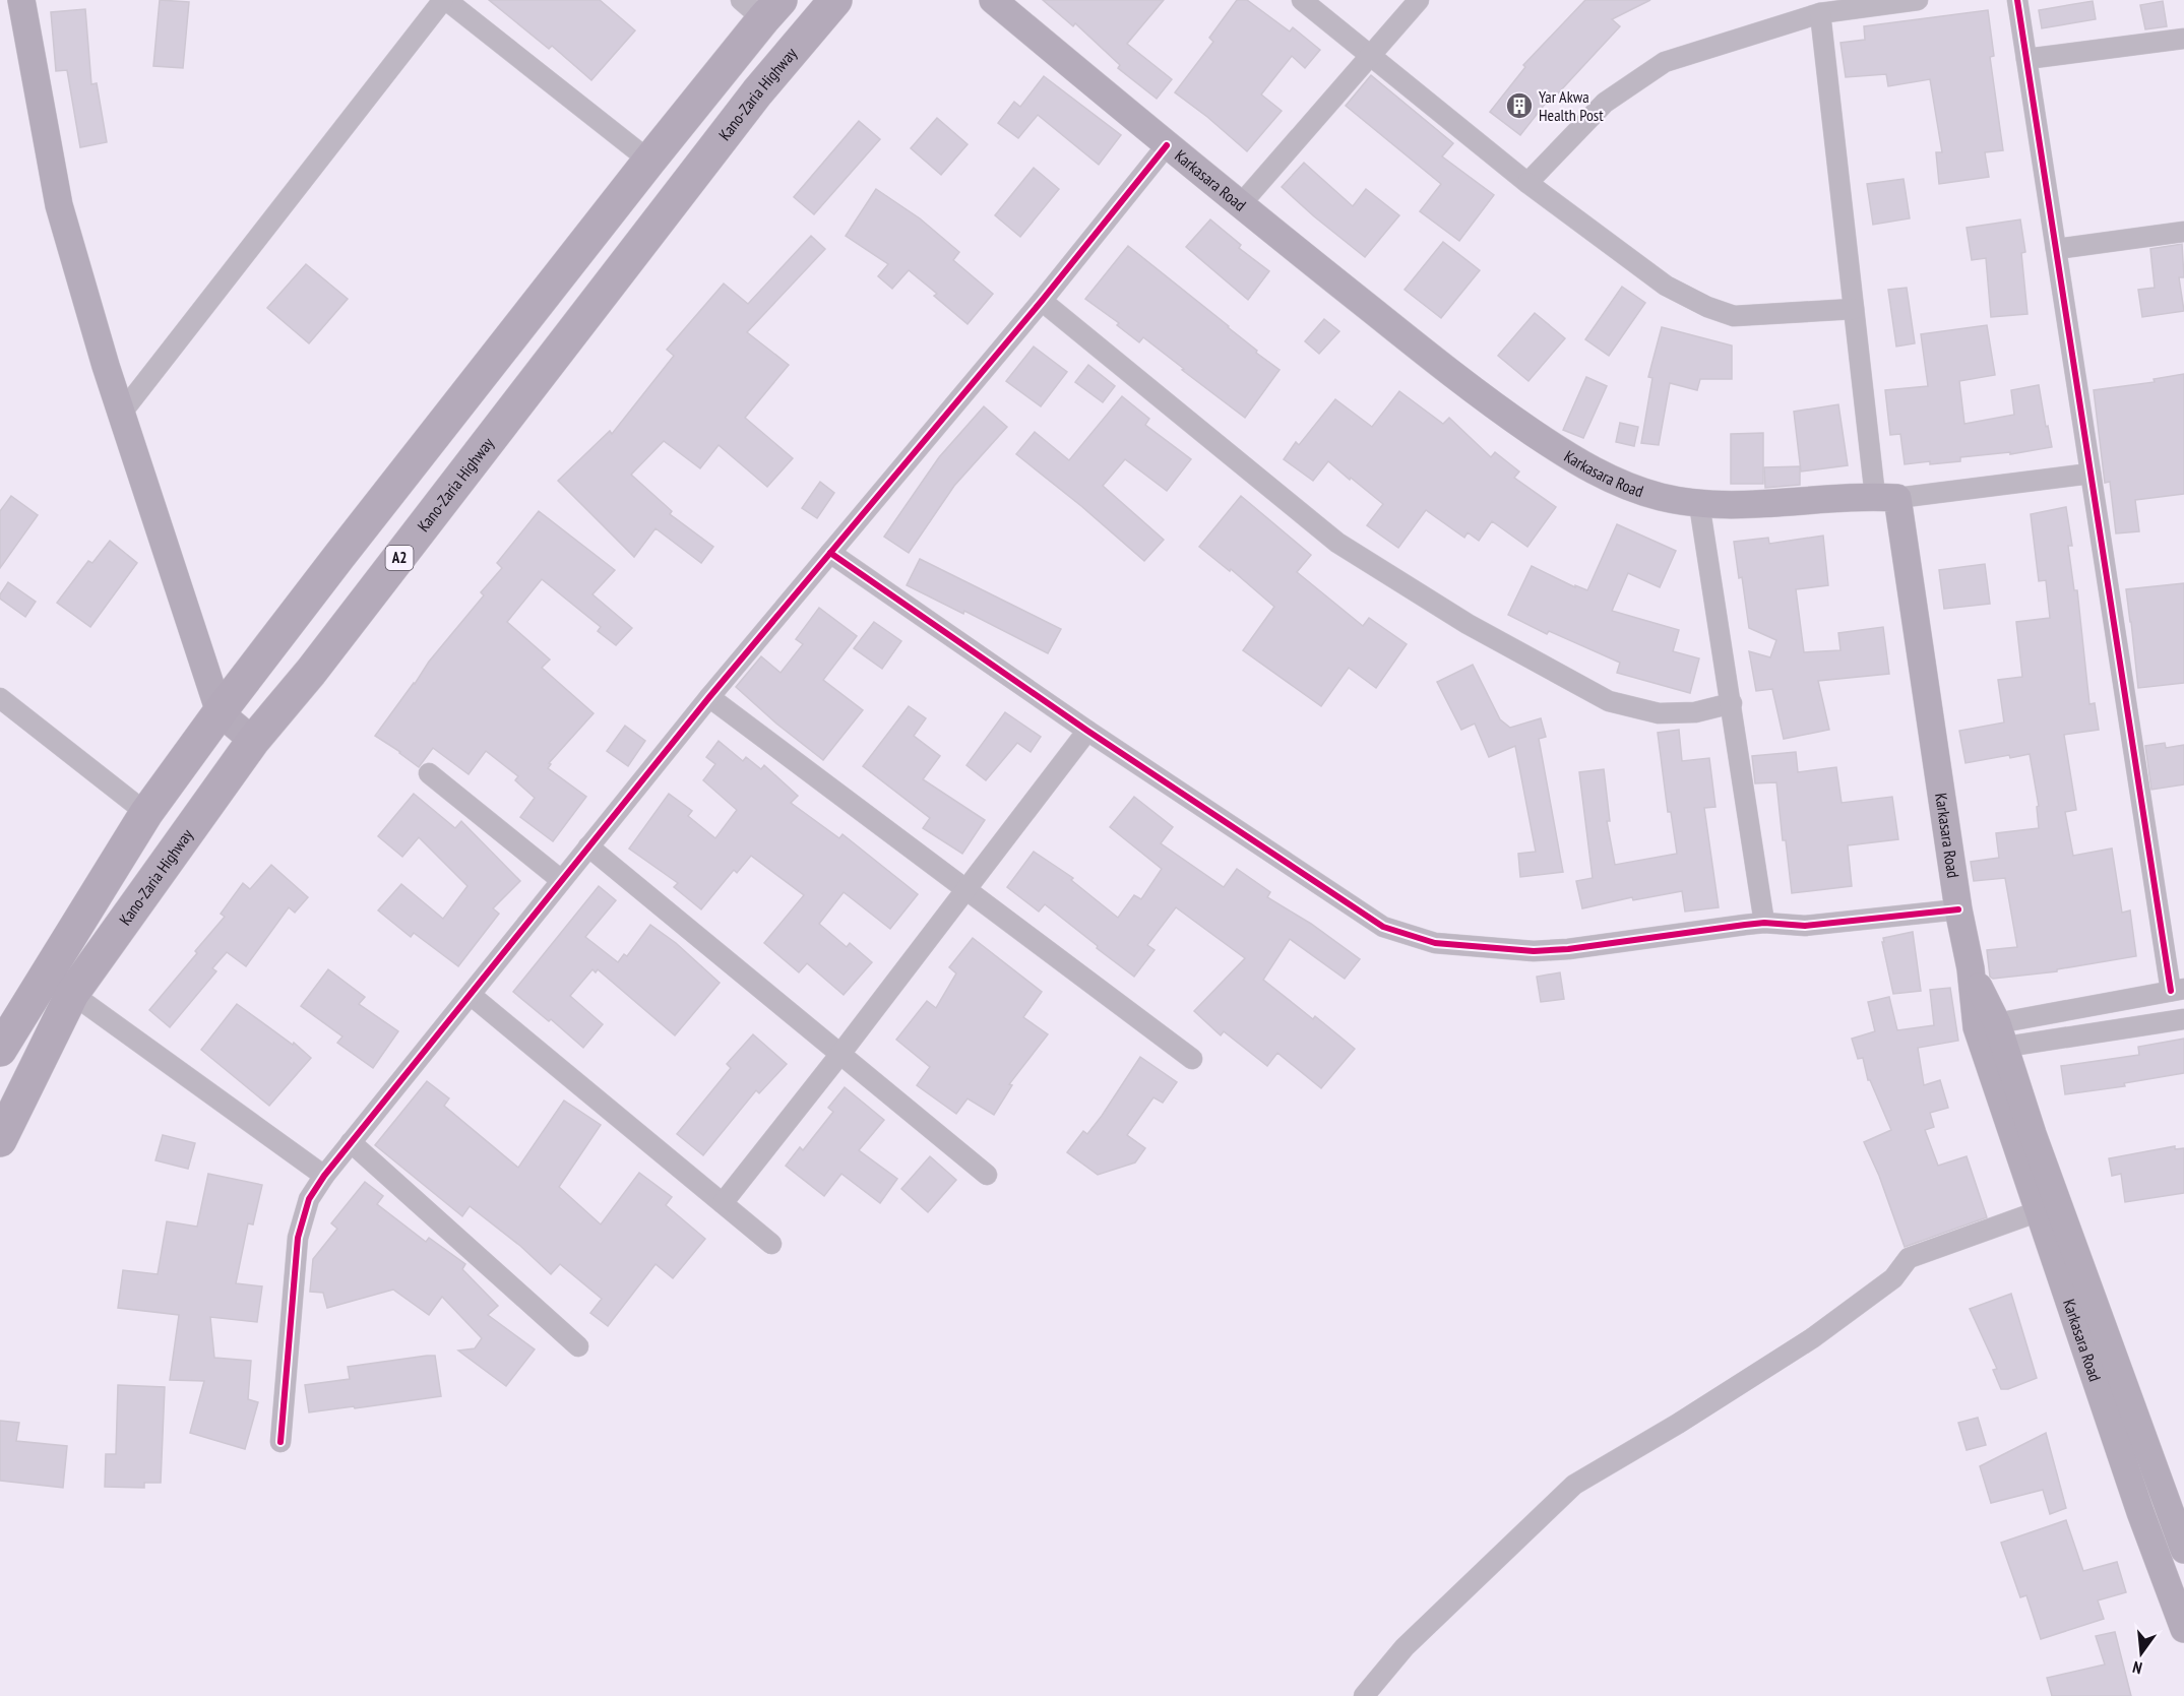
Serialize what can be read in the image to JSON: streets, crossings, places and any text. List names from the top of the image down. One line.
{"streets":{"highway":["Kano-Zaria Highway","A2"],"main road":["Karkasara Road"]},"places":{"building":["Yar Akwa Health Post"]},"north":"bottom"}
